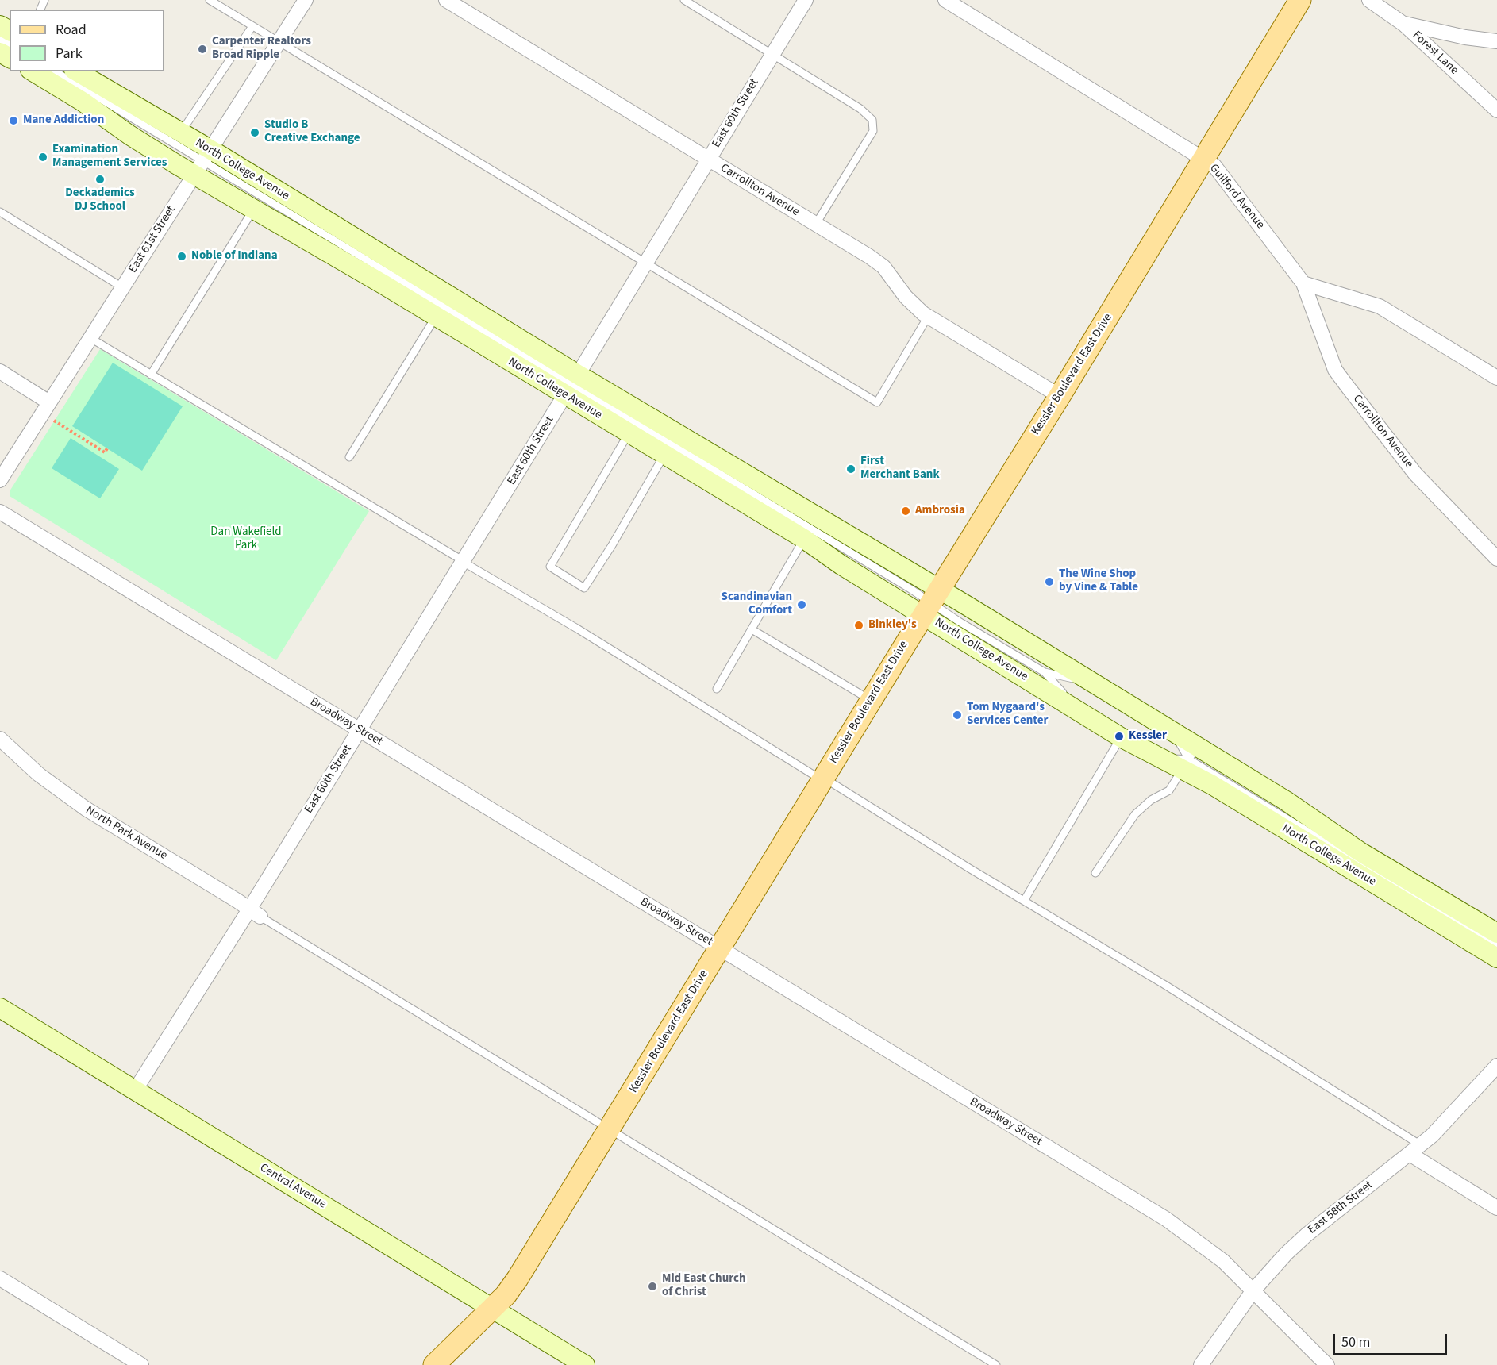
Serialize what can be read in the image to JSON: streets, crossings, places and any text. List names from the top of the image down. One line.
{"streets":{"main road":["North College Avenue","Kessler Boulevard East Drive","Central Avenue"],"street":["Forest Lane","East 60th Street","Carrollton Avenue","Guilford Avenue","East 61st Street","Broadway Street","North Park Avenue","East 58th Street"]},"crossings":[["East 60th Street","North College Avenue"],["East 60th Street","Carrollton Avenue"],["East 60th Street","Broadway Street"],["East 60th Street","North Park Avenue"],["East 60th Street","Central Avenue"],["North College Avenue","East 61st Street"],["North College Avenue","Kessler Boulevard East Drive"],["Carrollton Avenue","Guilford Avenue"],["Carrollton Avenue","Kessler Boulevard East Drive"],["Guilford Avenue","Kessler Boulevard East Drive"],["Kessler Boulevard East Drive","Broadway Street"],["Kessler Boulevard East Drive","Central Avenue"],["Broadway Street","East 58th Street"]],"parks":["Dan Wakefield Park"],"places":["Carpenter Realtors Broad Ripple","Mane Addiction","Studio B Creative Exchange","Examination Management Services","Deckademics DJ School","Noble of Indiana","First Merchant Bank","Ambrosia","The Wine Shop by Vine & Table","Scandinavian Comfort","Binkley's","Tom Nygaard's Services Center","Kessler","Mid East Church of Christ"],"legend":["Road","Park"],"scale_bar":"50 m"}
